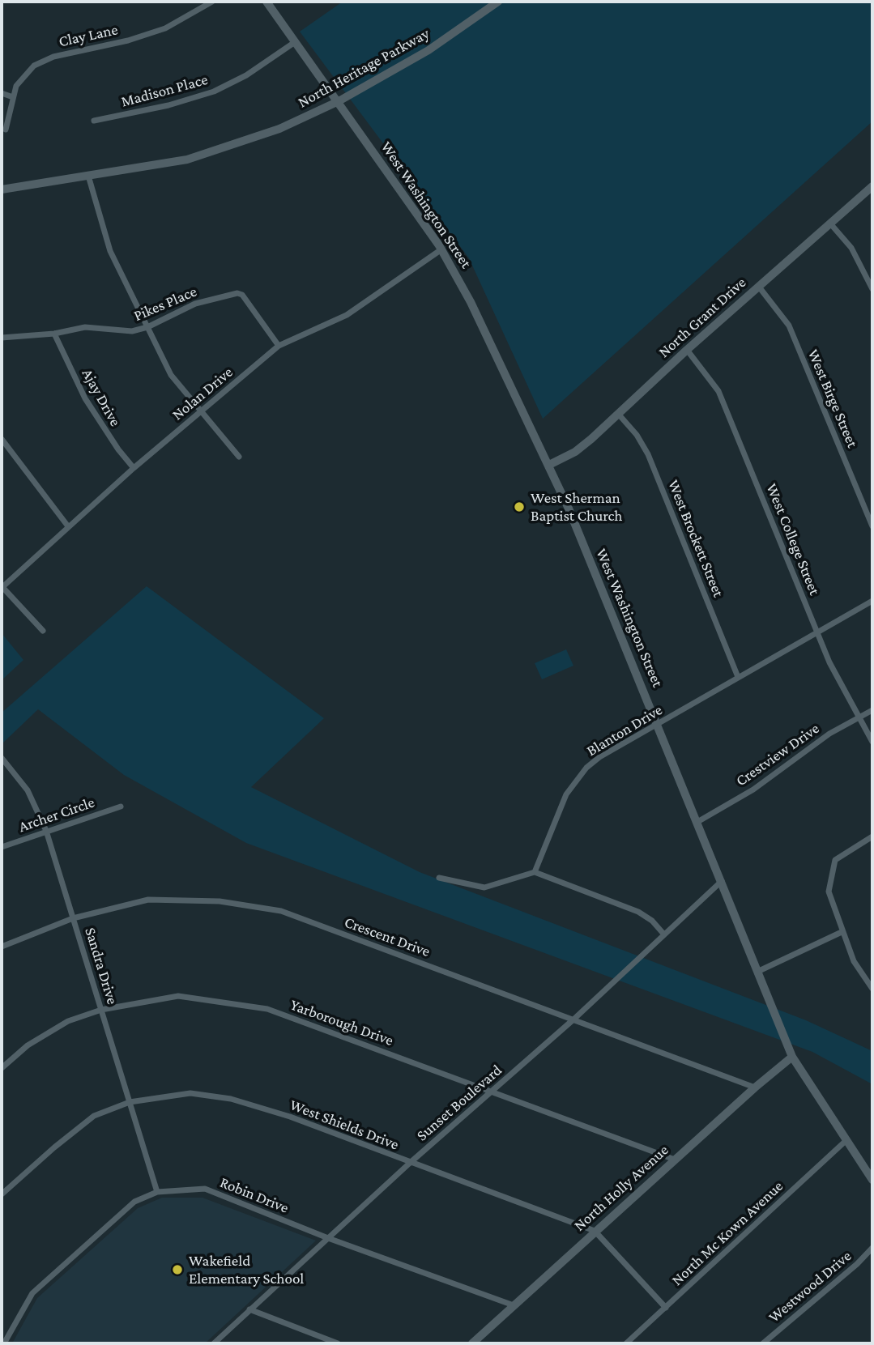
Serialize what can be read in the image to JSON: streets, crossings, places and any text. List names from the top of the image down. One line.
{"streets":{"street":["Clay Lane","North Heritage Parkway","Madison Place","West Washington Street","Pikes Place","North Grant Drive","Nolan Drive","Ajay Drive","West Birge Street","West Brockett Street","West College Street","Blanton Drive","Crestview Drive","Archer Circle","Crescent Drive","Sandra Drive","Yarborough Drive","Sunset Boulevard","West Shields Drive","North Holly Avenue","Robin Drive","North Mc Kown Avenue","Westwood Drive"]},"crossings":[["North Heritage Parkway","West Washington Street"],["Madison Place","West Washington Street"],["West Washington Street","North Grant Drive"],["West Washington Street","Nolan Drive"],["West Washington Street","Blanton Drive"],["West Washington Street","Crestview Drive"],["West Washington Street","Sunset Boulevard"],["West Washington Street","North Holly Avenue"],["West Washington Street","North Mc Kown Avenue"],["Pikes Place","Nolan Drive"],["Pikes Place","Ajay Drive"],["North Grant Drive","West Birge Street"],["North Grant Drive","West Brockett Street"],["North Grant Drive","West College Street"],["Nolan Drive","Ajay Drive"],["West Brockett Street","Blanton Drive"],["West College Street","Blanton Drive"],["West College Street","Crestview Drive"],["Archer Circle","Sandra Drive"],["Crescent Drive","Sandra Drive"],["Crescent Drive","Sunset Boulevard"],["Crescent Drive","North Holly Avenue"],["Sandra Drive","Yarborough Drive"],["Sandra Drive","West Shields Drive"],["Sandra Drive","Robin Drive"],["Yarborough Drive","Sunset Boulevard"],["Yarborough Drive","North Holly Avenue"],["Sunset Boulevard","West Shields Drive"],["Sunset Boulevard","Robin Drive"],["West Shields Drive","North Holly Avenue"],["West Shields Drive","North Mc Kown Avenue"],["North Holly Avenue","Robin Drive"]],"places":["West Sherman Baptist Church","Wakefield Elementary School"]}
